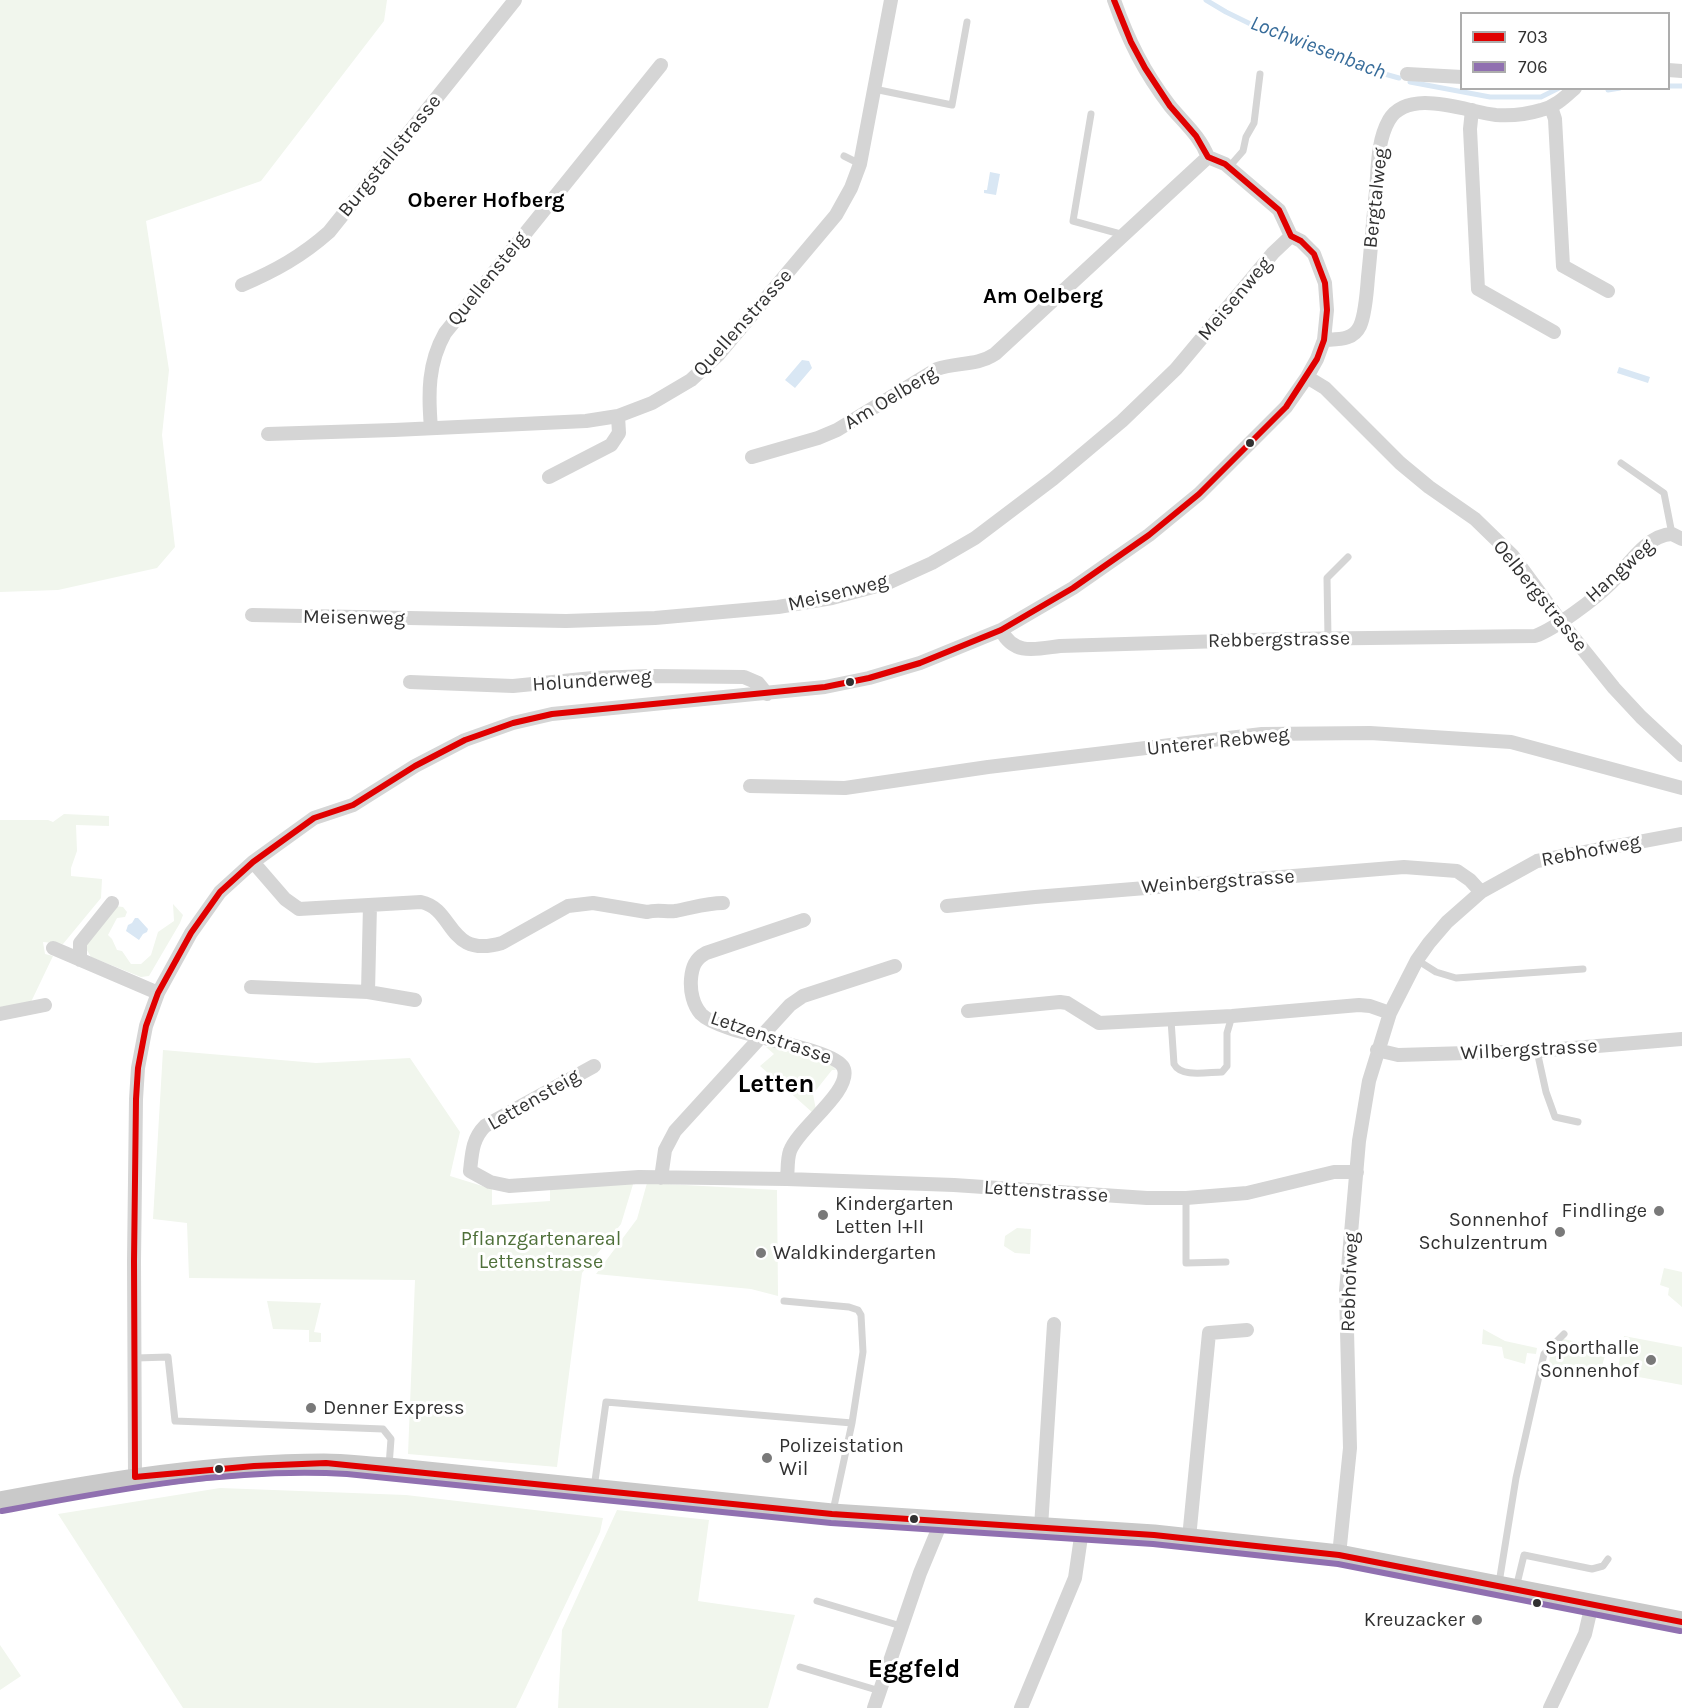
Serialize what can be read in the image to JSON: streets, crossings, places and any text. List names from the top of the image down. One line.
{"streets":{"street":["Burgstallstrasse","Bergtalweg","Quellensteig","Meisenweg","Quellenstrasse","Am Oelberg","Hangweg","Oelbergstrasse","Rebbergstrasse","Holunderweg","Unterer Rebweg","Rebhofweg","Weinbergstrasse","Letzenstrasse","Wilbergstrasse","Lettensteig","Lettenstrasse"]},"crossings":[["Quellensteig","Quellenstrasse"],["Hangweg","Oelbergstrasse"],["Hangweg","Rebbergstrasse"],["Oelbergstrasse","Rebbergstrasse"],["Rebhofweg","Weinbergstrasse"],["Rebhofweg","Wilbergstrasse"],["Rebhofweg","Lettenstrasse"],["Letzenstrasse","Lettenstrasse"],["Lettensteig","Lettenstrasse"]],"districts":["Oberer Hofberg","Am Oelberg","Letten","Eggfeld"],"water":["Lochwiesenbach"],"parks":["Pflanzgartenareal Lettenstrasse"],"places":["Findlinge","Kindergarten Letten I+II","Sonnenhof Schulzentrum","Waldkindergarten","Sporthalle Sonnenhof","Denner Express","Polizeistation Wil","Kreuzacker"],"lines":["transit line 703","transit line 706"],"legend":["703","706"]}
